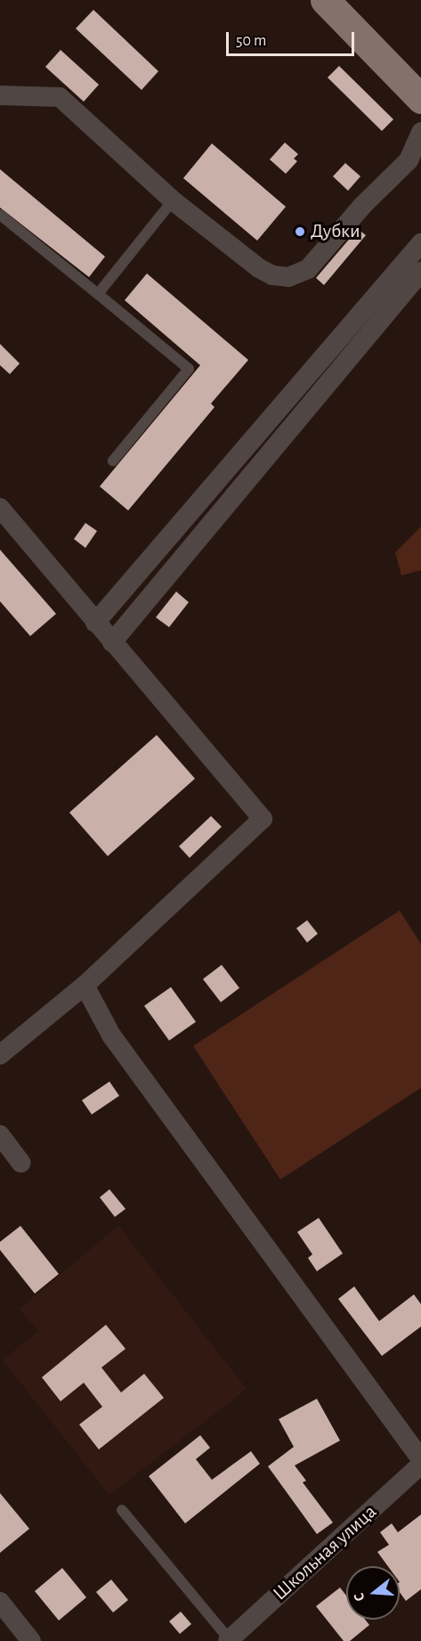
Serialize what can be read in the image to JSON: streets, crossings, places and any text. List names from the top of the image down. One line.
{"streets":{"street":["Школьная улица"]},"places":["Дубки"],"scale_bar":"50 m","north":"left"}
